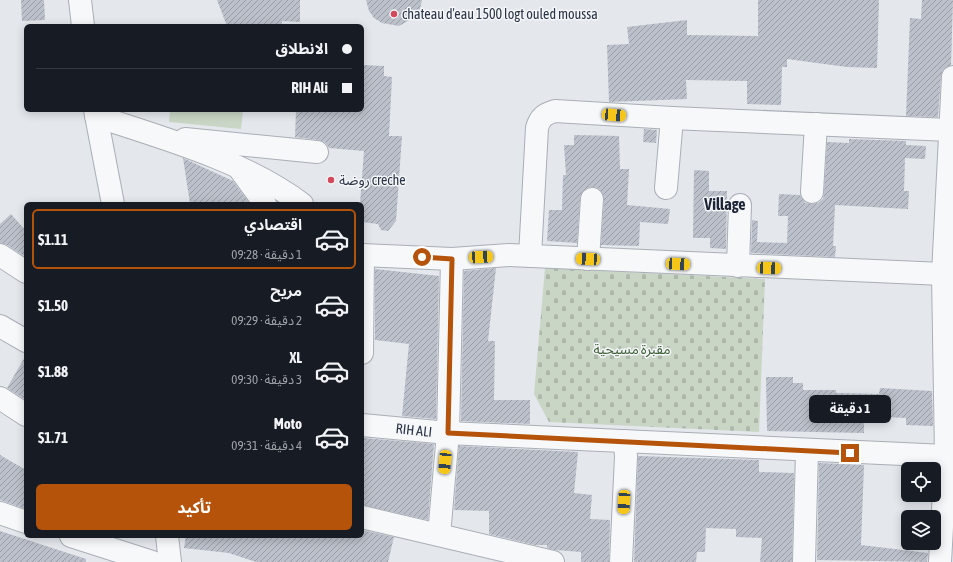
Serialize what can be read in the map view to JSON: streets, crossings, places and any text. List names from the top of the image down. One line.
{"streets":{"street":["RIH ALI"]},"districts":["Village"],"parks":["مقبرة مسيحية"],"places":["chateau d'eau 1500 logt ouled moussa","روضة creche"],"page":{"banner":["الانطلاق","RIH Ali"],"list":[{"name":"اقتصادي","note":"1 دقيقة · 09:28","value":"$1.11"},{"name":"مريح","note":"2 دقيقة · 09:29","value":"$1.50"},{"name":"XL","note":"3 دقيقة · 09:30","value":"$1.88"},{"name":"Moto","note":"4 دقيقة · 09:31","value":"$1.71"}],"bubble":"1 دقيقة","buttons":"تأكيد"}}
